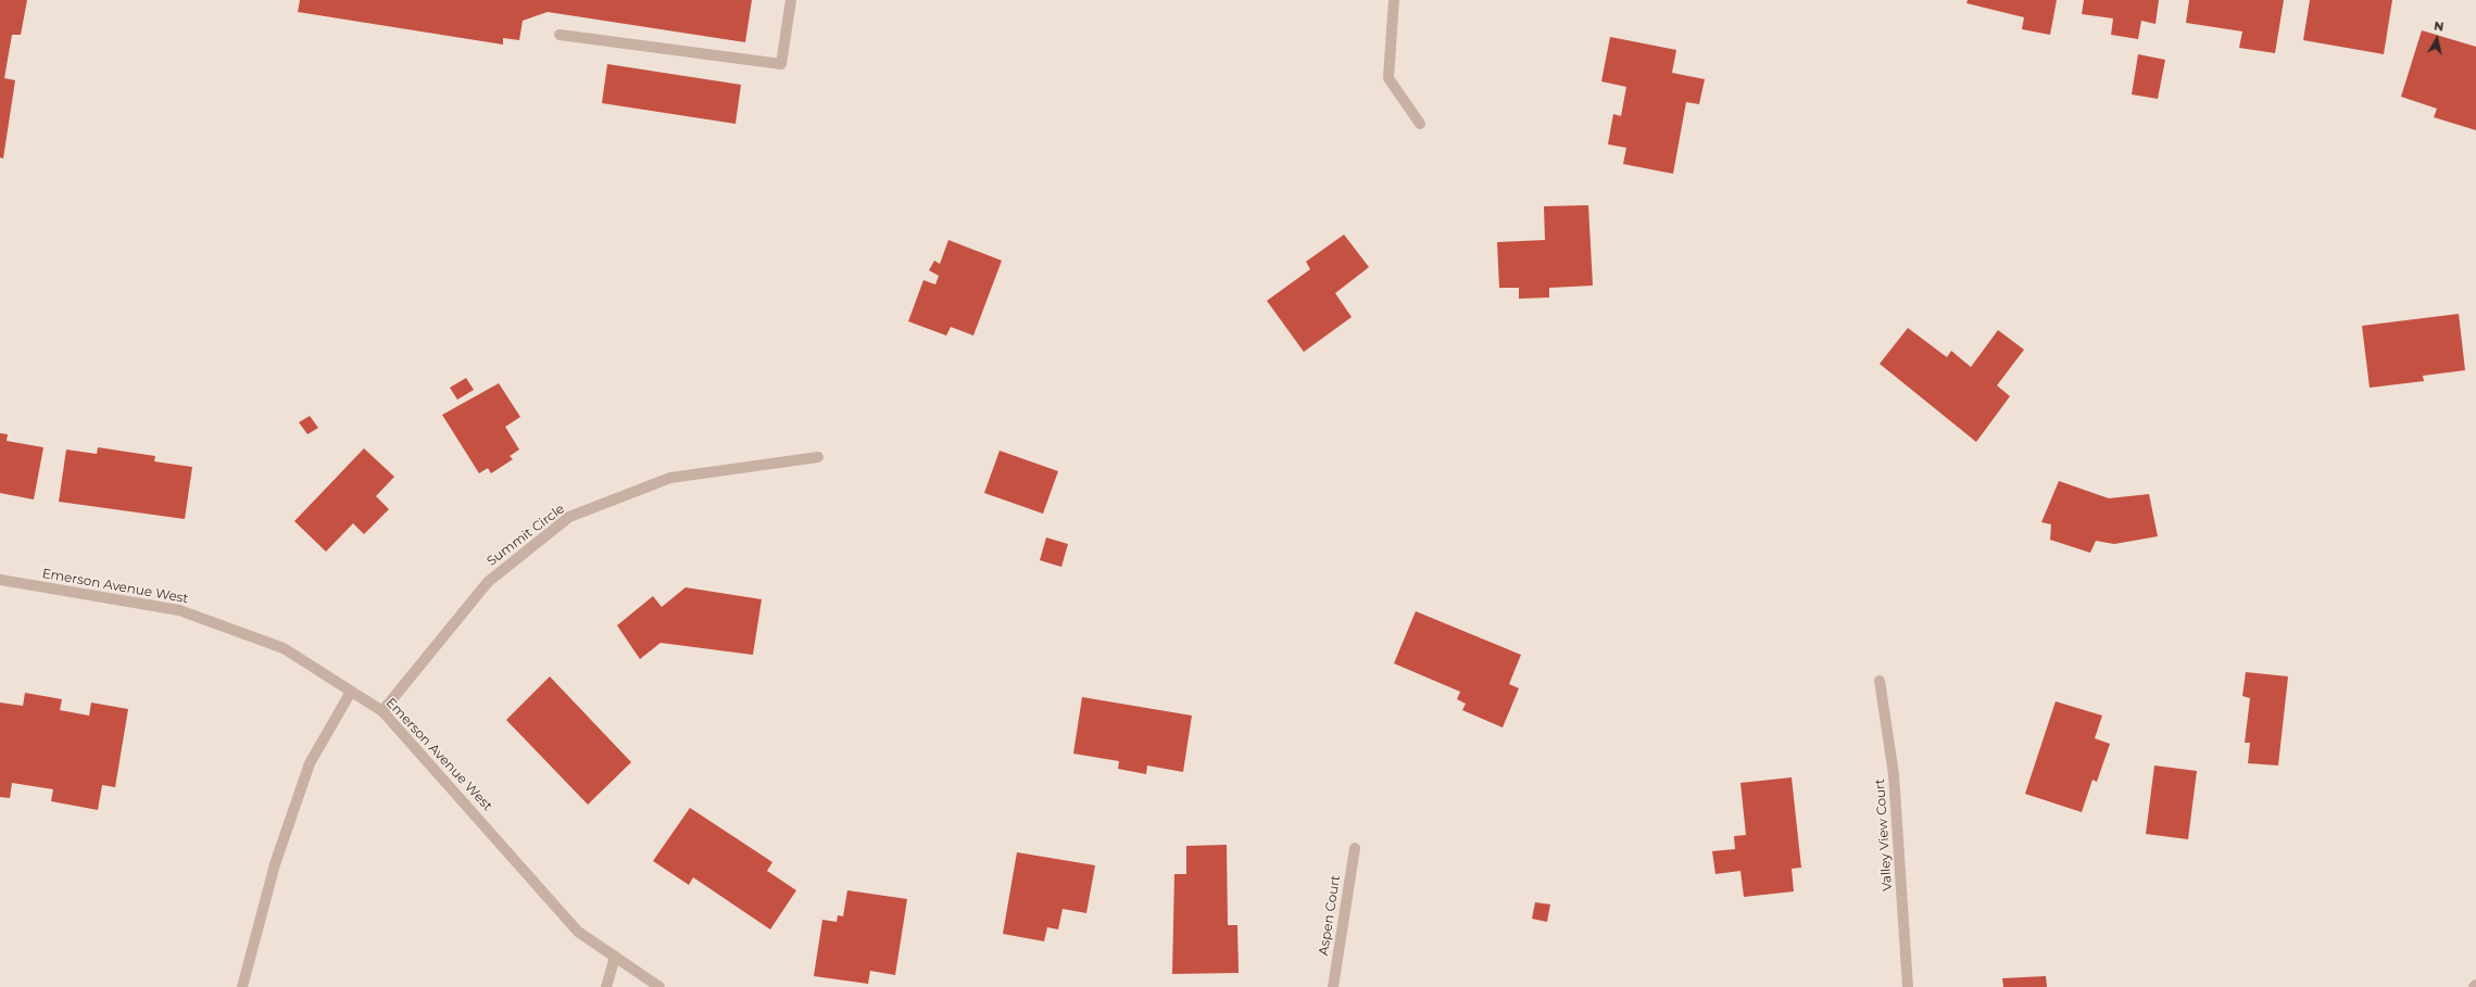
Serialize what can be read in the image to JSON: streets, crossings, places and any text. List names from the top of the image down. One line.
{"streets":{"street":["Summit Circle","Emerson Avenue West","Valley View Court","Aspen Court"]},"crossings":[["Summit Circle","Emerson Avenue West"]],"north":"top"}
